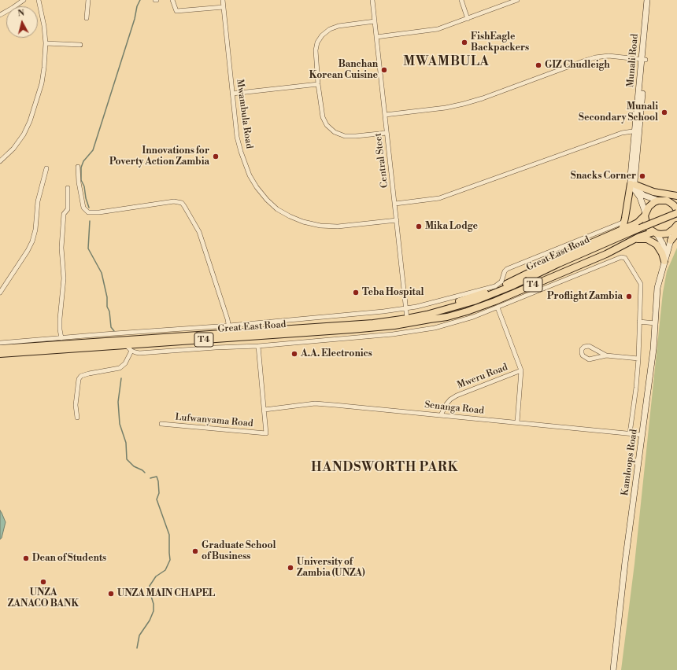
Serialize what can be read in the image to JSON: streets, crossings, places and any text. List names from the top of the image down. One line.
{"streets":{"main road":["Munali Road","Great East Road","T4","Kamloops Road"],"street":["Mwambula Road","Central Steet","Mweru Road","Senanga Road","Lufwanyama Road"]},"crossings":[["Mwambula Road","Central Steet"],["Central Steet","Great East Road"],["Great East Road","Kamloops Road"],["Mweru Road","Senanga Road"],["Senanga Road","Lufwanyama Road"],["Senanga Road","Kamloops Road"]],"districts":["MWAMBULA","HANDSWORTH PARK"],"places":["FishEagle Backpackers","GIZ Chudleigh","Banchan Korean Cuisine","Munali Secondary School","Innovations for Poverty Action Zambia","Snacks Corner","Mika Lodge","Teba Hospital","Proflight Zambia","A.A. Electronics","Graduate School of Business","Dean of Students","University of Zambia (UNZA)","UNZA ZANACO BANK","UNZA MAIN CHAPEL"],"north":"top"}
